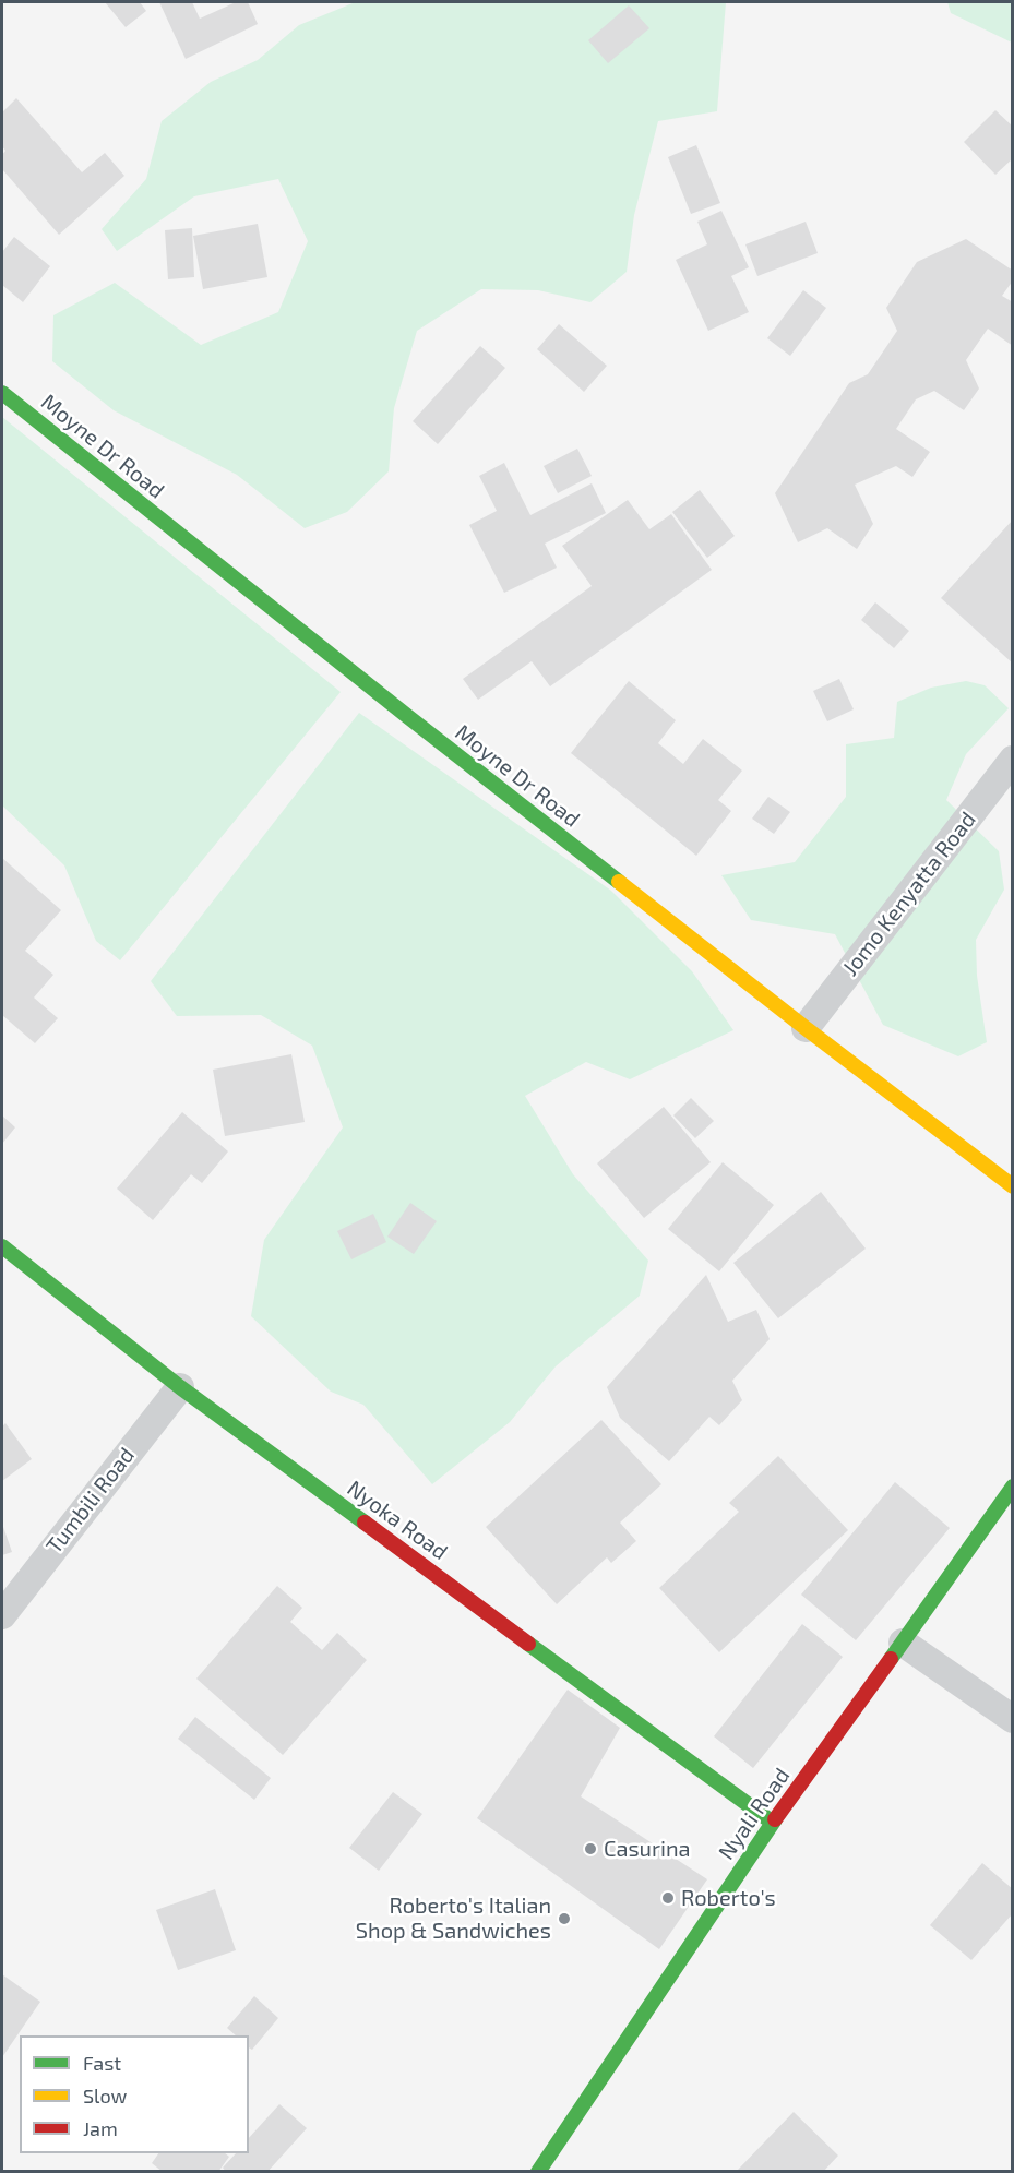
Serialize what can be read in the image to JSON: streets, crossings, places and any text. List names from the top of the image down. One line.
{"streets":{"main road":["Moyne Dr Road","Nyoka Road","Nyali Road"],"street":["Jomo Kenyatta Road","Tumbili Road"]},"crossings":[["Moyne Dr Road","Jomo Kenyatta Road"],["Tumbili Road","Nyoka Road"],["Nyoka Road","Nyali Road"]],"places":["Casurina","Roberto's","Roberto's Italian Shop & Sandwiches"],"legend":["Fast","Slow","Jam"]}
